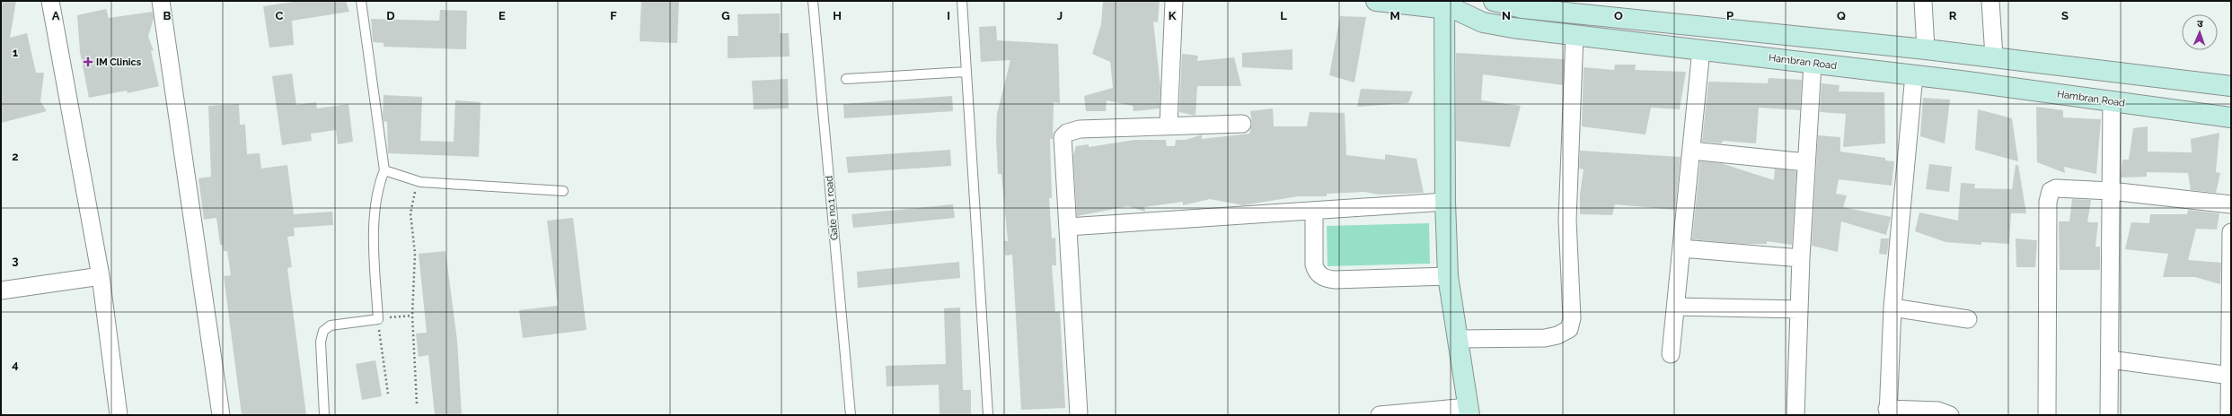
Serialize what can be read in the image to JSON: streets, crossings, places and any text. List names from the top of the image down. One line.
{"streets":{"main road":["Hambran Road"],"lane":["Gate no.1 road"]},"places":{"health":["IM Clinics"]},"north":"top","grid":{"columns":["A","B","C","D","E","F","G","H","I","J","K","L","M","N","O","P","Q","R","S"],"rows":["1","2","3","4"]}}
